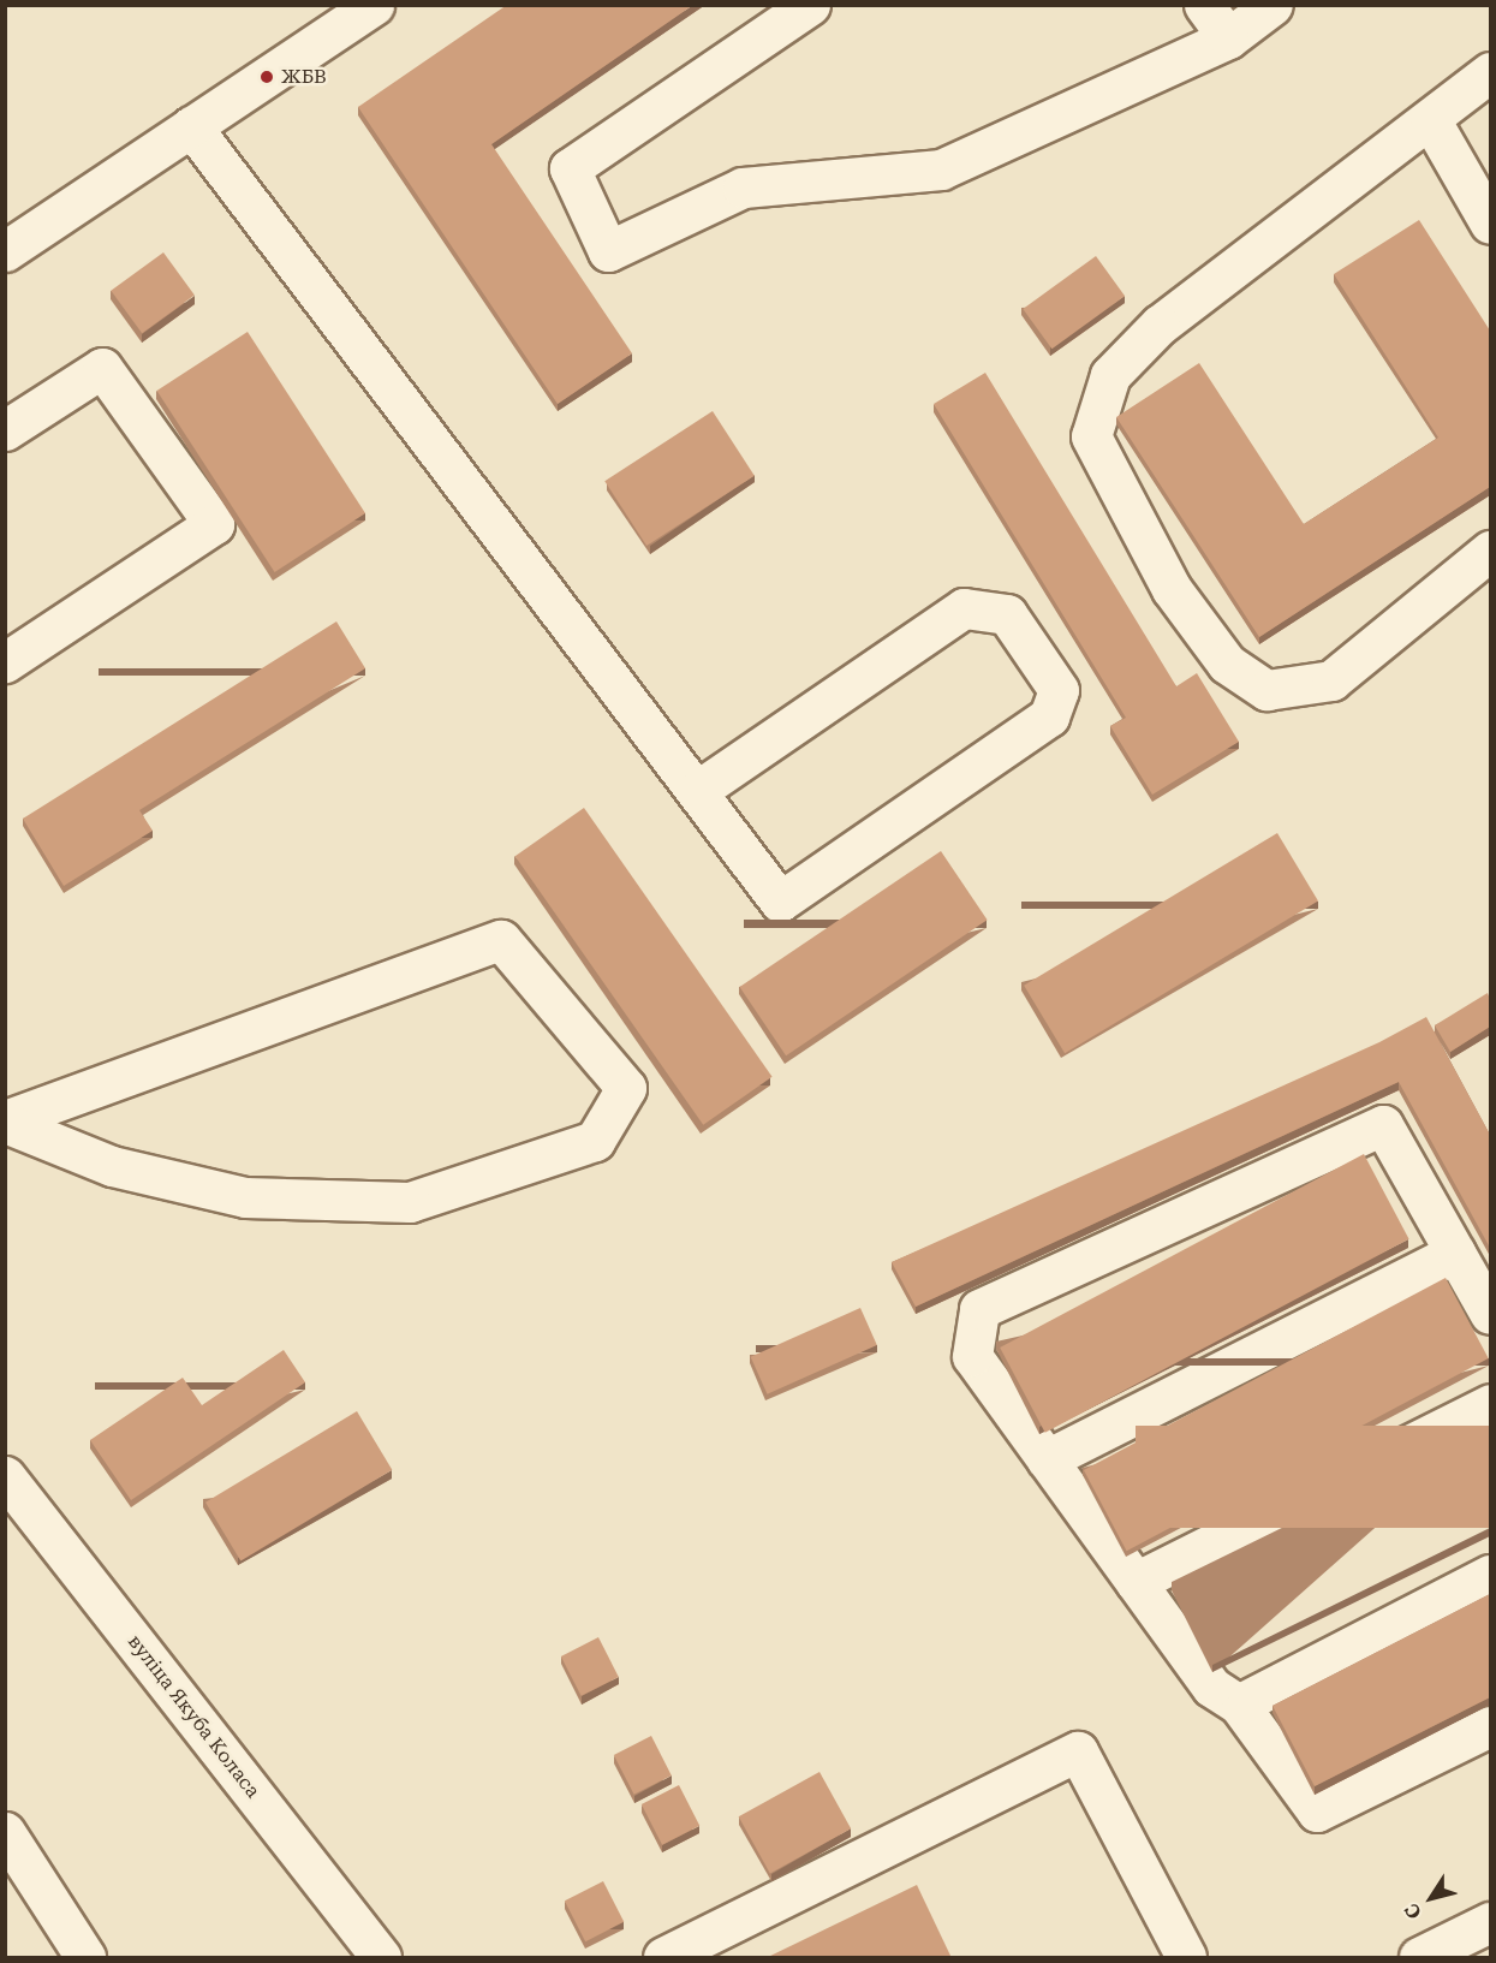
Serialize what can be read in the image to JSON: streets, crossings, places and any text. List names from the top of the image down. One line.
{"streets":{"street":["вуліца Якуба Коласа"]},"places":["ЖБВ"],"north":"bottom left"}
